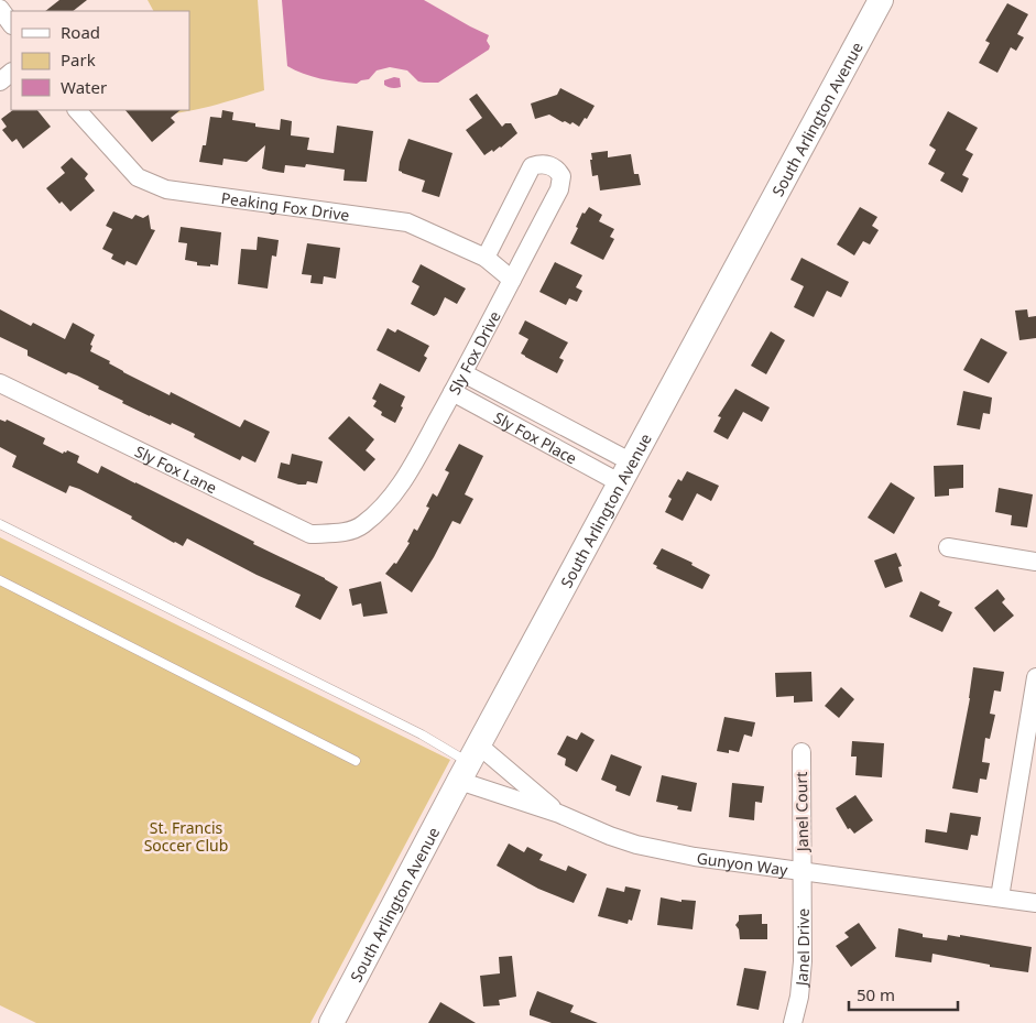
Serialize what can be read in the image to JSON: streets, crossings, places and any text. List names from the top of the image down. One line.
{"streets":{"street":["South Arlington Avenue","Peaking Fox Drive","Sly Fox Drive","Sly Fox Place","Sly Fox Lane","Janel Court","Gunyon Way","Janel Drive"]},"crossings":[["South Arlington Avenue","Sly Fox Place"],["South Arlington Avenue","Gunyon Way"],["Peaking Fox Drive","Sly Fox Drive"],["Sly Fox Drive","Sly Fox Place"],["Sly Fox Drive","Sly Fox Lane"],["Janel Court","Gunyon Way"],["Janel Court","Janel Drive"],["Gunyon Way","Janel Drive"]],"parks":["St. Francis Soccer Club"],"legend":["Road","Park","Water"],"scale_bar":"50 m"}
